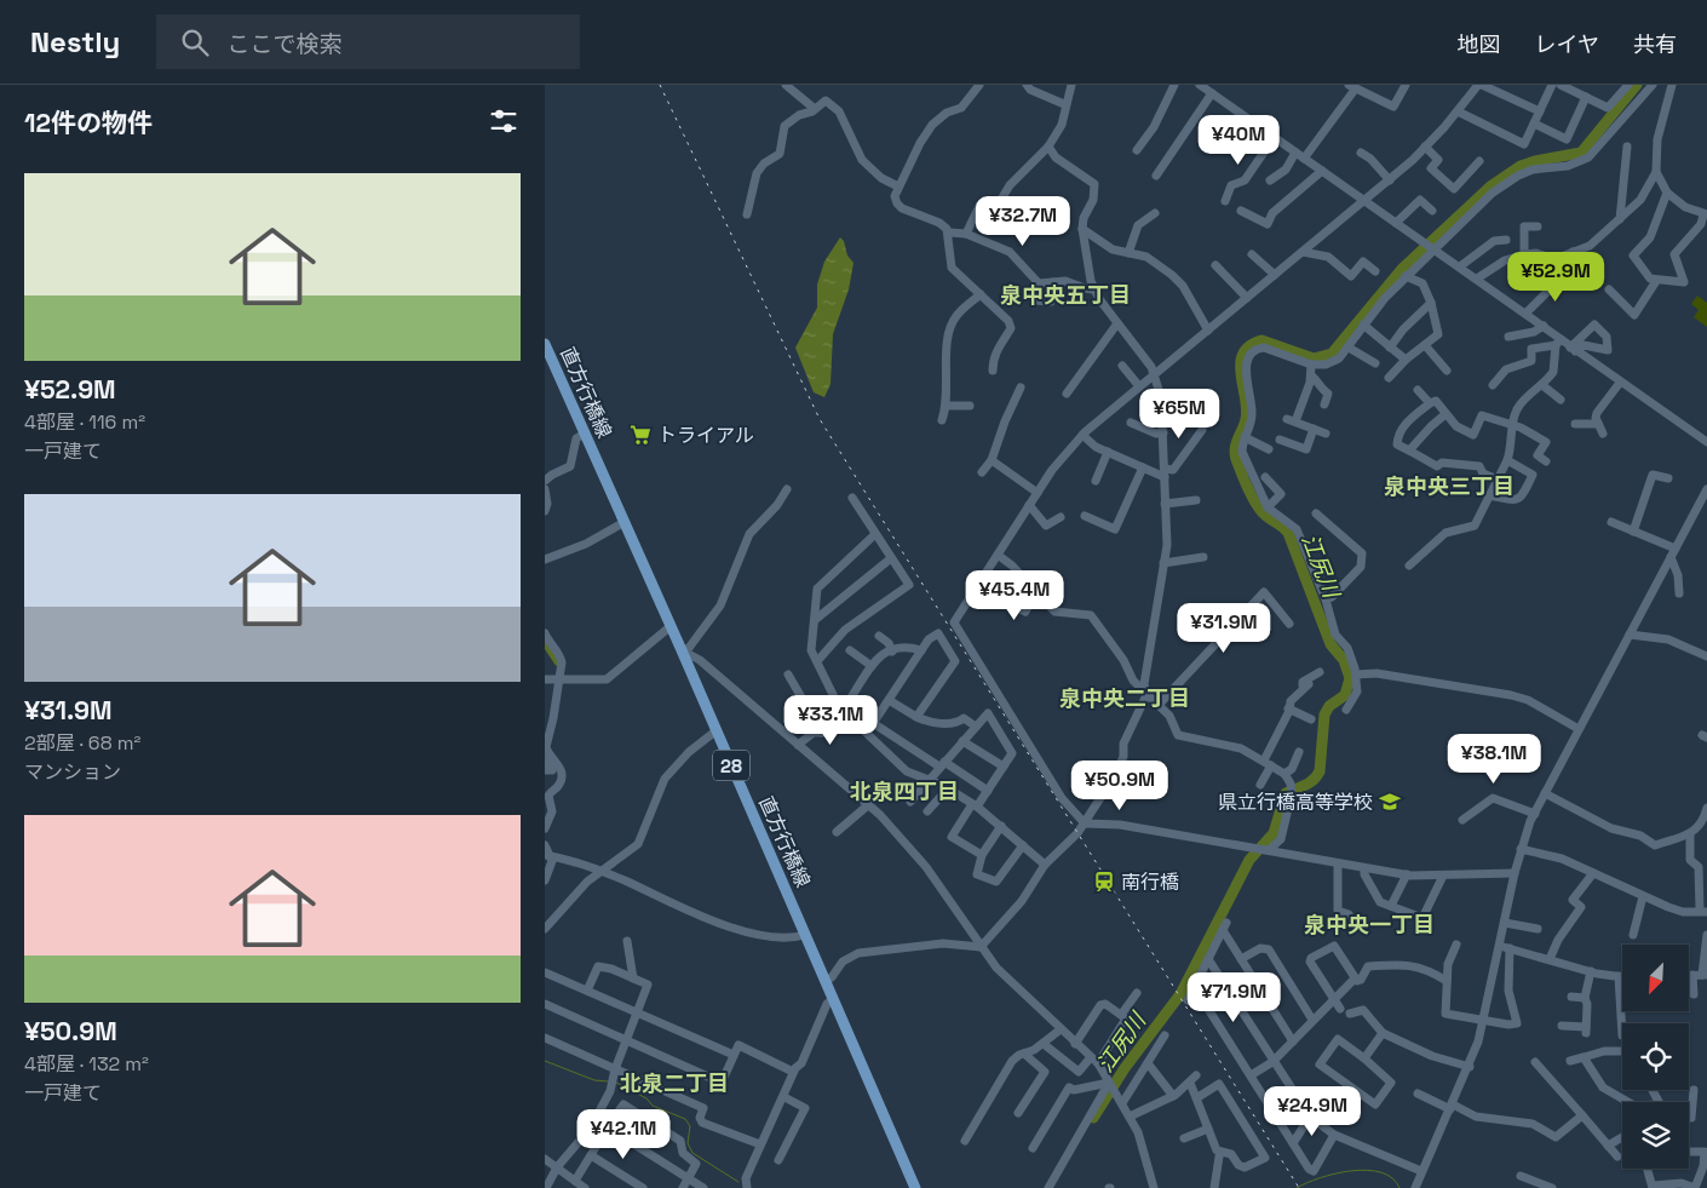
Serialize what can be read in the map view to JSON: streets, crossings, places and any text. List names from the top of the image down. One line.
{"streets":{"main road":["直方行橋線","28"]},"districts":["泉中央五丁目","泉中央三丁目","泉中央二丁目","北泉四丁目","泉中央一丁目","北泉二丁目"],"water":["江尻川"],"places":{"supermarket":["トライアル"],"school or university":["県立行橋高等学校"],"station":["南行橋"]},"north":"bottom left","page":{"header":"Nestly","search":"ここで検索","nav":["地図","レイヤ","共有"],"heading":"12件の物件","price":["¥40M","¥32.7M","¥52.9M","¥65M","¥45.4M","¥31.9M","¥33.1M","¥38.1M","¥50.9M","¥71.9M","¥24.9M","¥42.1M"],"list":[{"name":"¥52.9M","note":"4部屋 · 116 m² · 一戸建て"},{"name":"¥31.9M","note":"2部屋 · 68 m² · マンション"},{"name":"¥50.9M","note":"4部屋 · 132 m² · 一戸建て"}]}}
